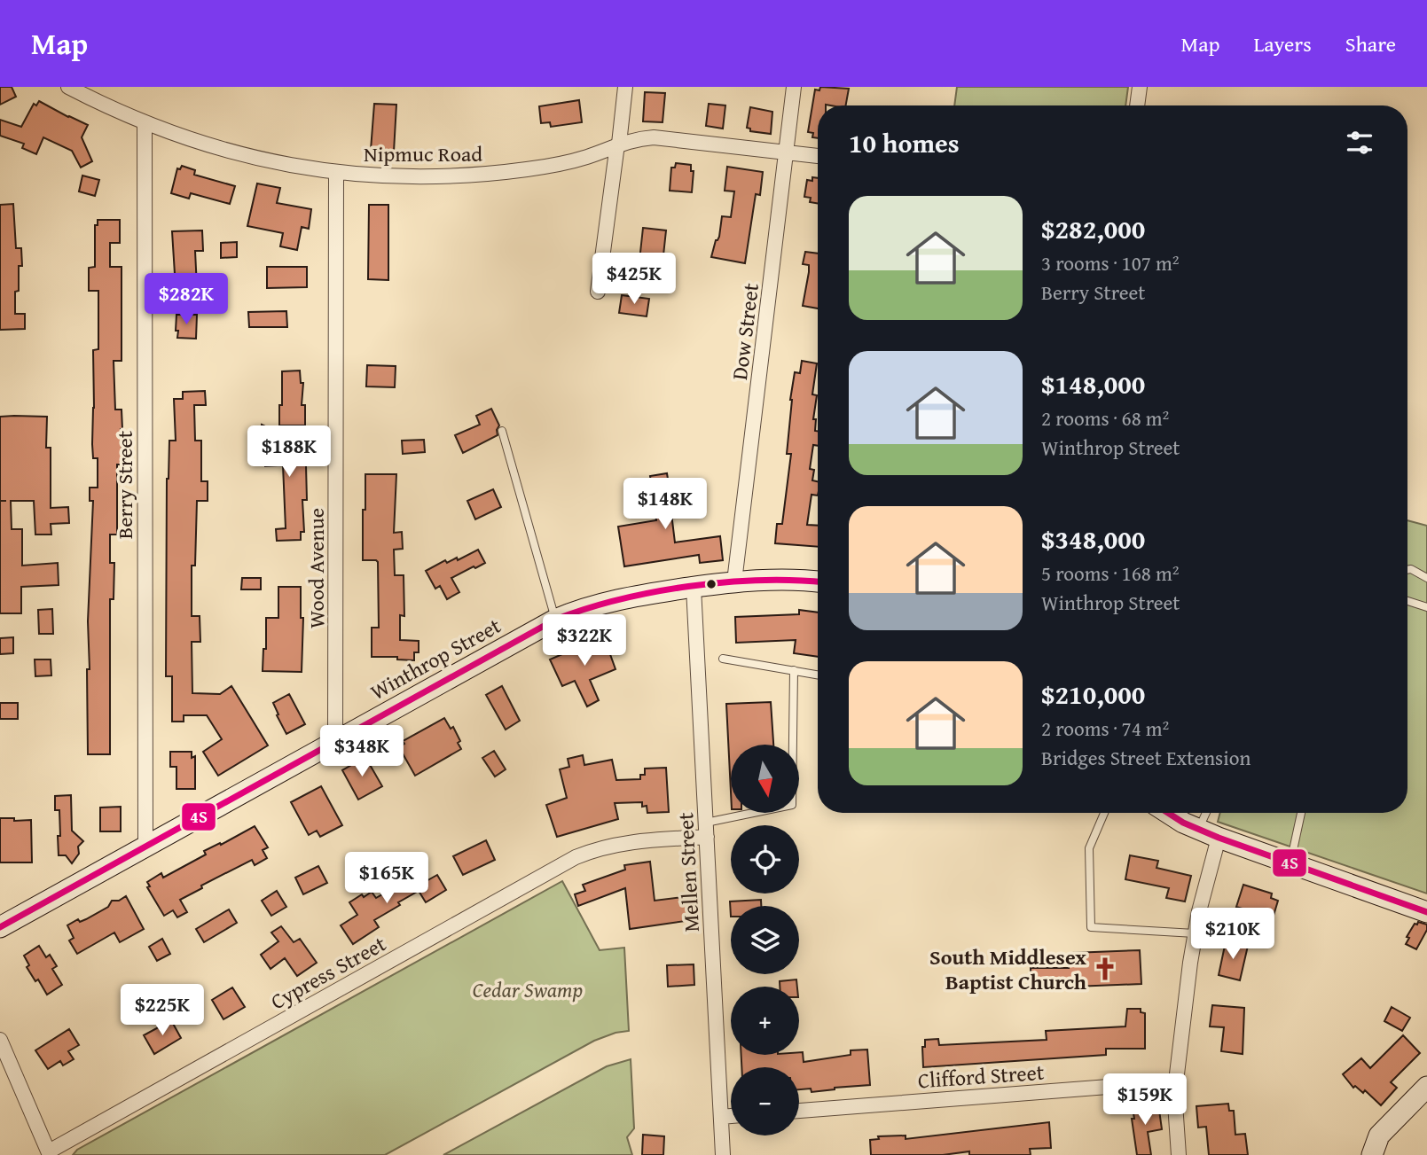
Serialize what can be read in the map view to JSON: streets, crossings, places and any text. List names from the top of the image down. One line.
{"streets":{"street":["Nipmuc Road","Dow Street","Berry Street","Wood Avenue","Winthrop Street","Mellen Street","Cypress Street","Clifford Street"]},"crossings":[["Nipmuc Road","Dow Street"],["Nipmuc Road","Berry Street"],["Nipmuc Road","Wood Avenue"],["Dow Street","Winthrop Street"],["Berry Street","Winthrop Street"],["Wood Avenue","Winthrop Street"],["Winthrop Street","Mellen Street"],["Mellen Street","Cypress Street"]],"parks":["Cedar Swamp"],"places":{"church":["South Middlesex Baptist Church"]},"lines":["transit line 4S"],"north":"bottom","page":{"header":"Map","nav":["Map","Layers","Share"],"heading":"10 homes","list":[{"name":"$282,000","note":"3 rooms · 107 m² · Berry Street"},{"name":"$148,000","note":"2 rooms · 68 m² · Winthrop Street"},{"name":"$348,000","note":"5 rooms · 168 m² · Winthrop Street"},{"name":"$210,000","note":"2 rooms · 74 m² · Bridges Street Extension"}],"price":["$425K","$282K","$188K","$148K","$322K","$348K","$165K","$210K","$225K","$159K"],"map_buttons":["+","−"]}}
